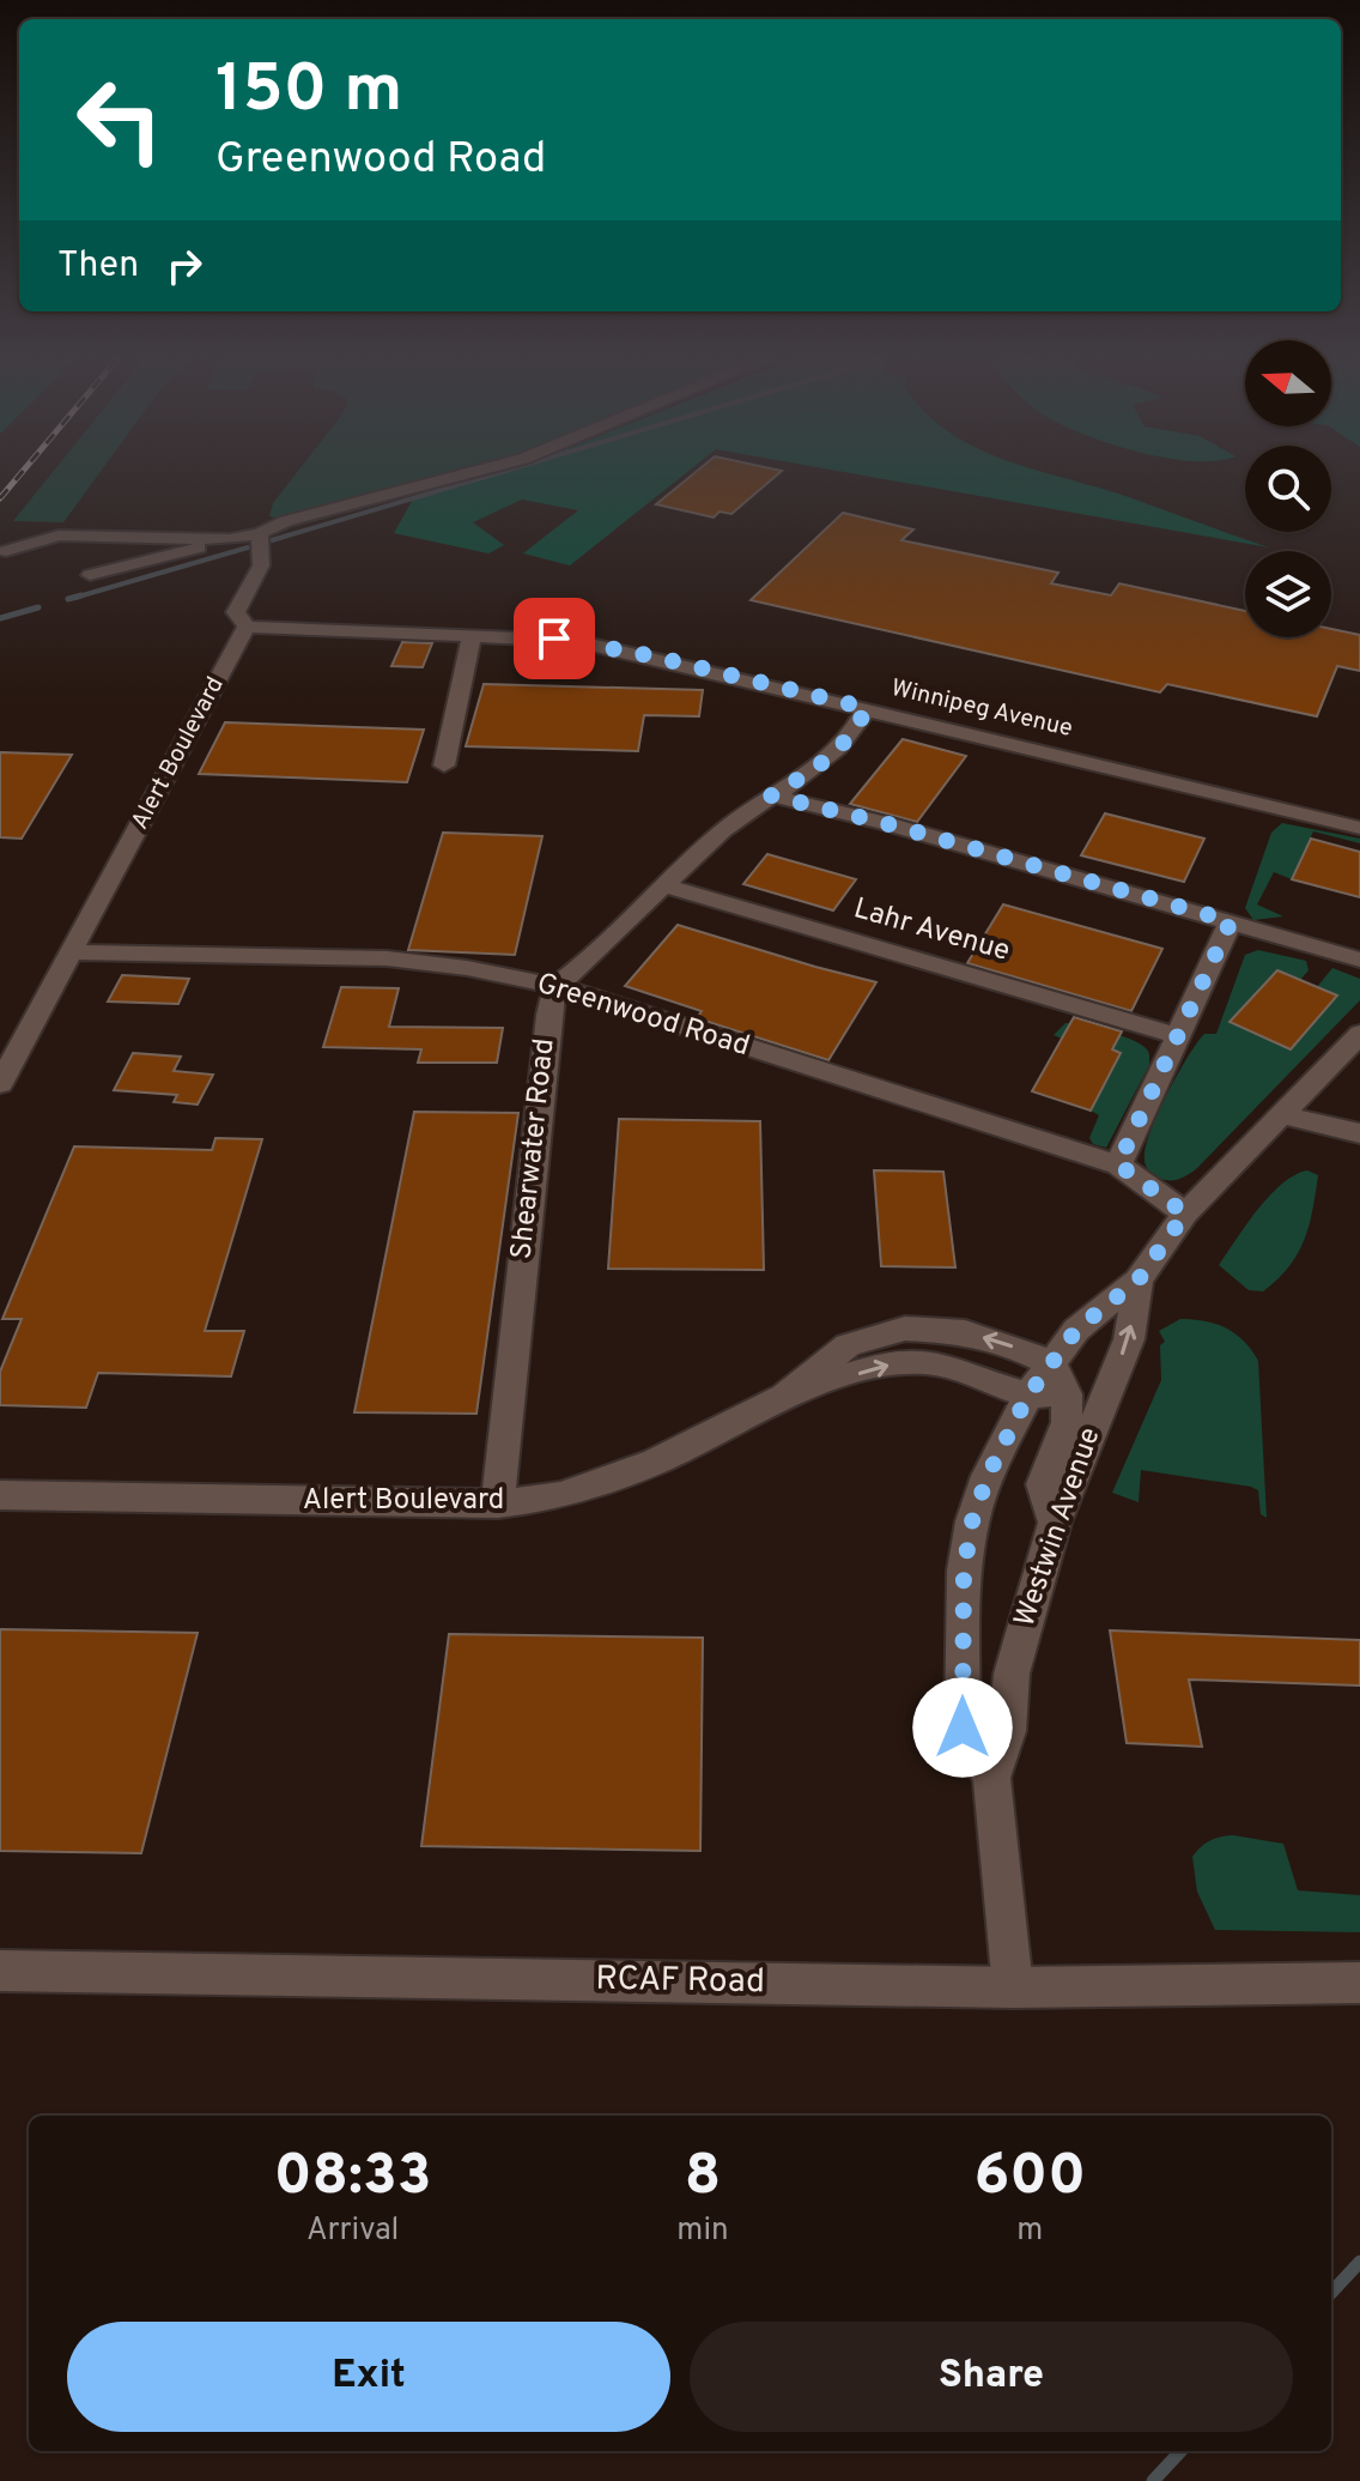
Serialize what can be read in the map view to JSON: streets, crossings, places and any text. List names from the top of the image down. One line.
{"streets":{"street":["Winnipeg Avenue","Alert Boulevard","Lahr Avenue","Greenwood Road","Shearwater Road","Westwin Avenue","RCAF Road"]},"crossings":[["Winnipeg Avenue","Alert Boulevard"],["Alert Boulevard","Greenwood Road"],["Alert Boulevard","Shearwater Road"],["Alert Boulevard","Westwin Avenue"],["Greenwood Road","Shearwater Road"],["Greenwood Road","Westwin Avenue"],["Westwin Avenue","RCAF Road"]],"north":"left","page":{"turn":["150 m","Greenwood Road"],"then":"Then","eta":["08:33","Arrival","8","min","600","m"],"buttons":["Exit","Share"]}}
